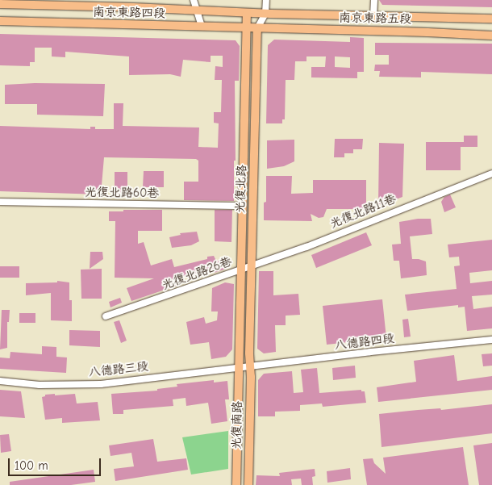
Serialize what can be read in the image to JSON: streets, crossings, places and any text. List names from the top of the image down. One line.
{"streets":{"main road":["南京東路四段","南京東路五段","光復北路","光復南路"],"street":["光復北路60巷","光復北路11巷","光復北路26巷","八德路四段","八德路三段"]},"crossings":[["南京東路四段","南京東路五段"],["南京東路四段","光復北路"],["南京東路五段","光復北路"],["光復北路","光復北路60巷"],["光復北路","光復北路11巷"],["光復北路","光復北路26巷"],["光復北路","八德路四段"],["光復北路","八德路三段"],["光復北路","光復南路"],["光復北路11巷","光復北路26巷"],["八德路四段","八德路三段"],["八德路四段","光復南路"],["八德路三段","光復南路"]],"scale_bar":"100 m"}
